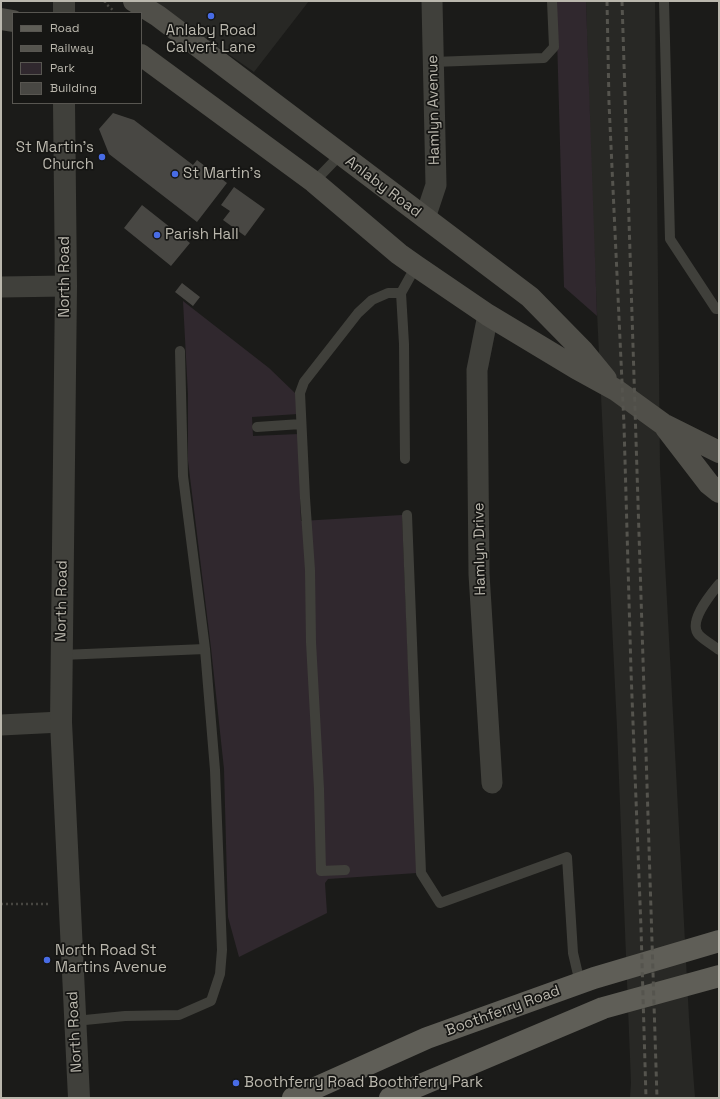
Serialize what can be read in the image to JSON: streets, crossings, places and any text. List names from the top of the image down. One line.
{"streets":{"main road":["Anlaby Road","Boothferry Road"],"street":["Hamlyn Avenue","North Road","Hamlyn Drive"]},"crossings":[["Hamlyn Avenue","Anlaby Road"],["Anlaby Road","Hamlyn Drive"]],"places":["Anlaby Road Calvert Lane","St Martin's Church","St Martin's","Parish Hall","North Road St Martins Avenue","Boothferry Road Boothferry Park"],"legend":["Road","Railway","Park","Building"]}
